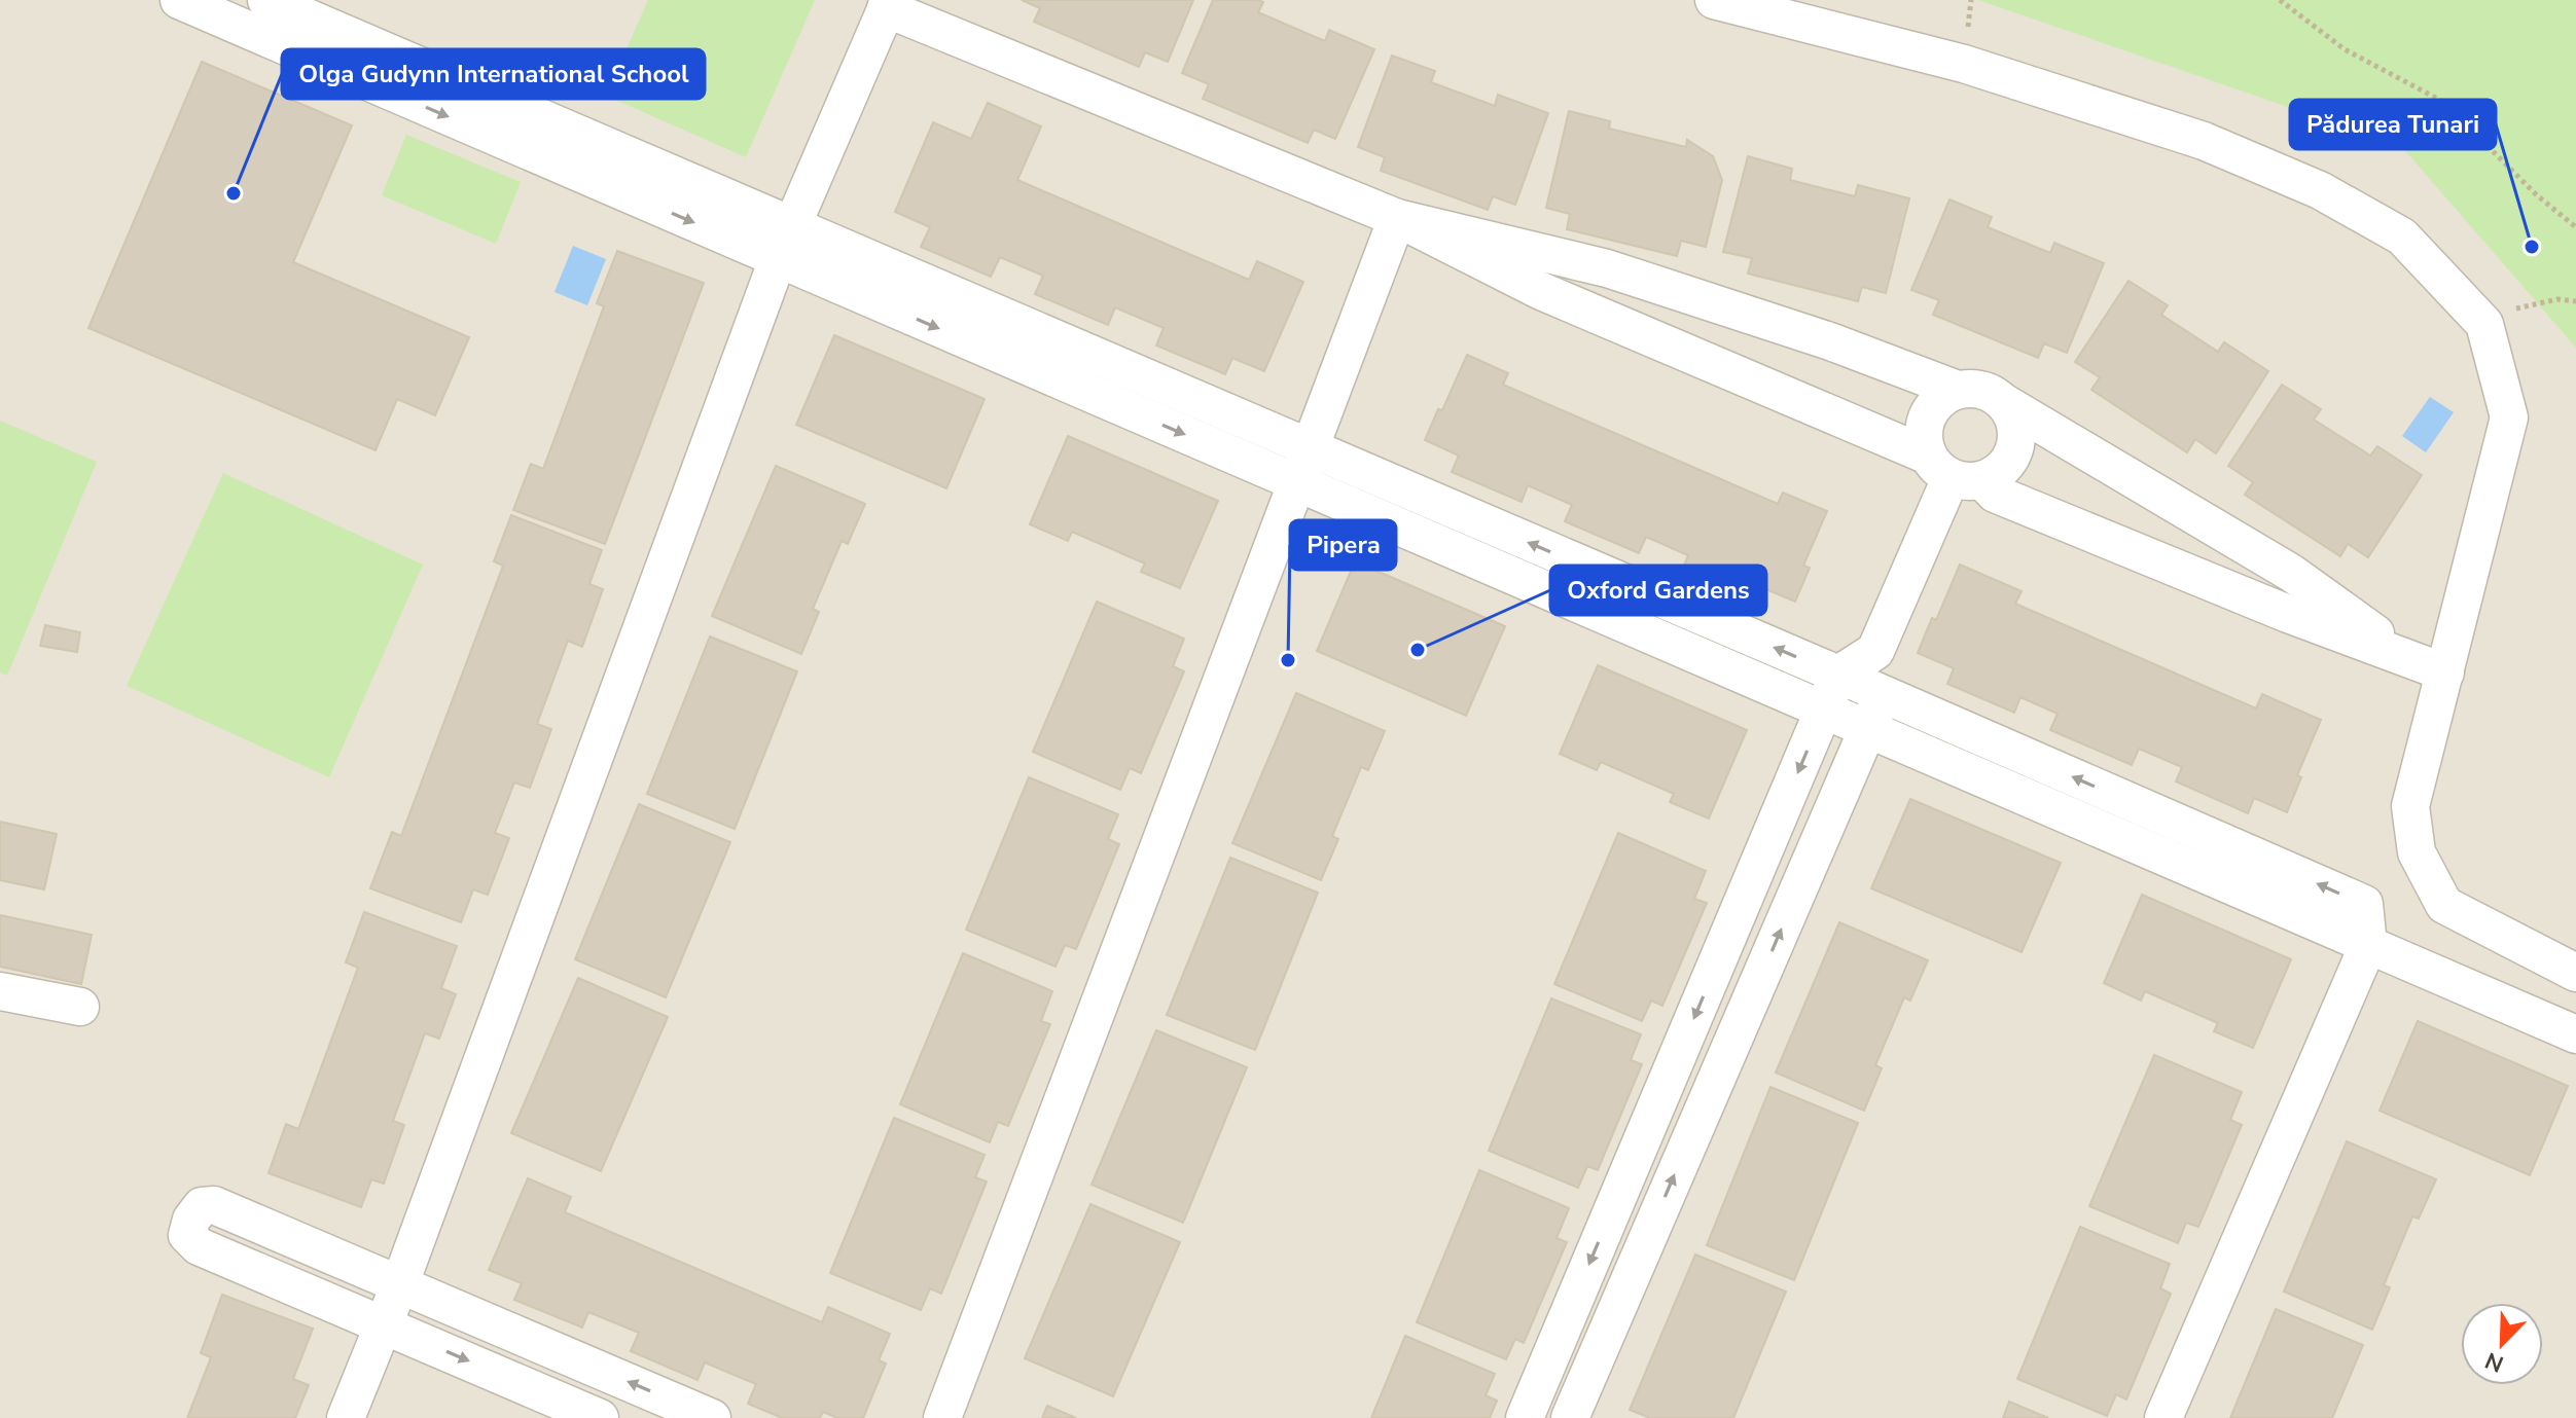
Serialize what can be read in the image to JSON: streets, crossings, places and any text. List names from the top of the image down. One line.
{"places":["Olga Gudynn International School","Pădurea Tunari","Oxford Gardens","Pipera"],"north":"bottom left"}
